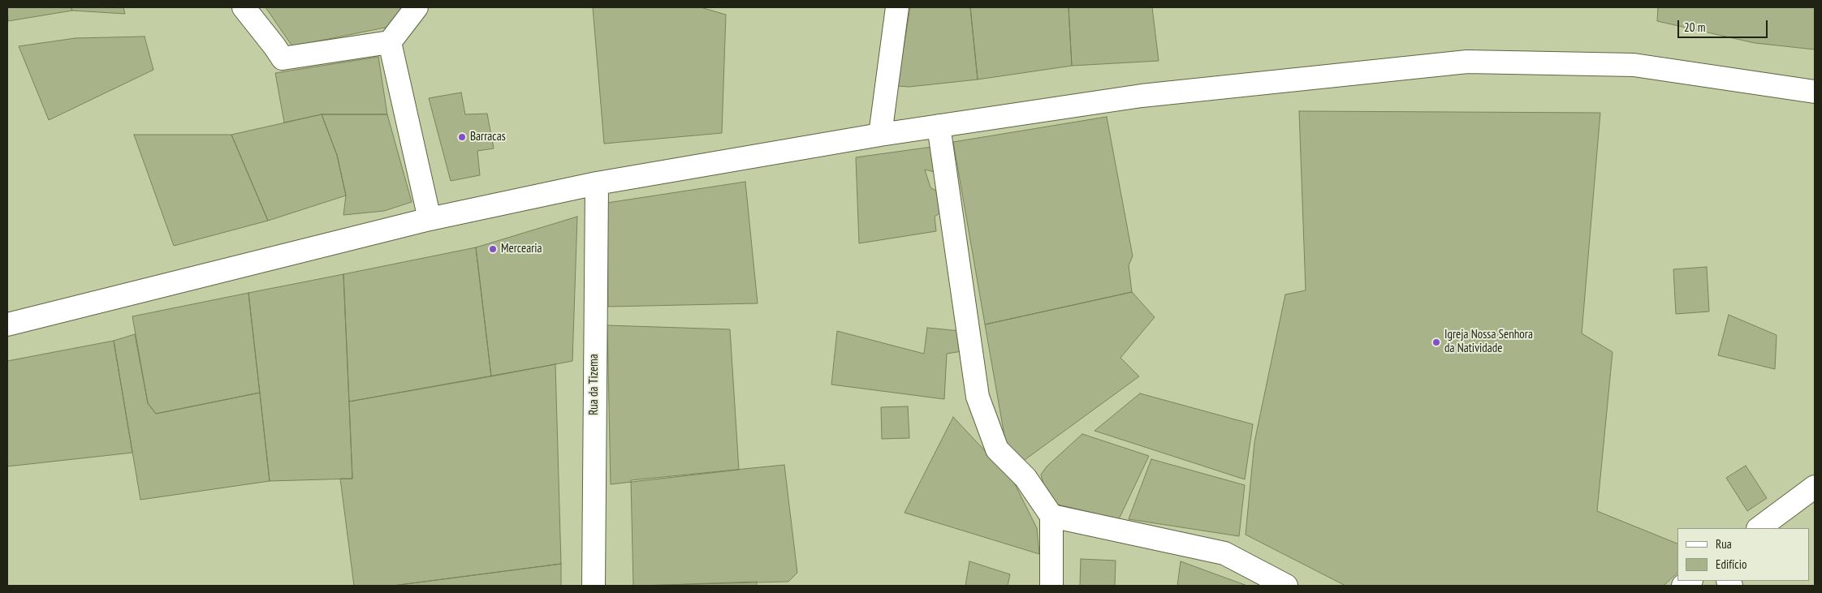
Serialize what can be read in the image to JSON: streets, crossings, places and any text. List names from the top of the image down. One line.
{"streets":{"street":["Rua da Tizema"]},"places":["Barracas","Mercearia","Igreja Nossa Senhora da Natividade"],"legend":["Rua","Edifício"],"scale_bar":"20 m"}
